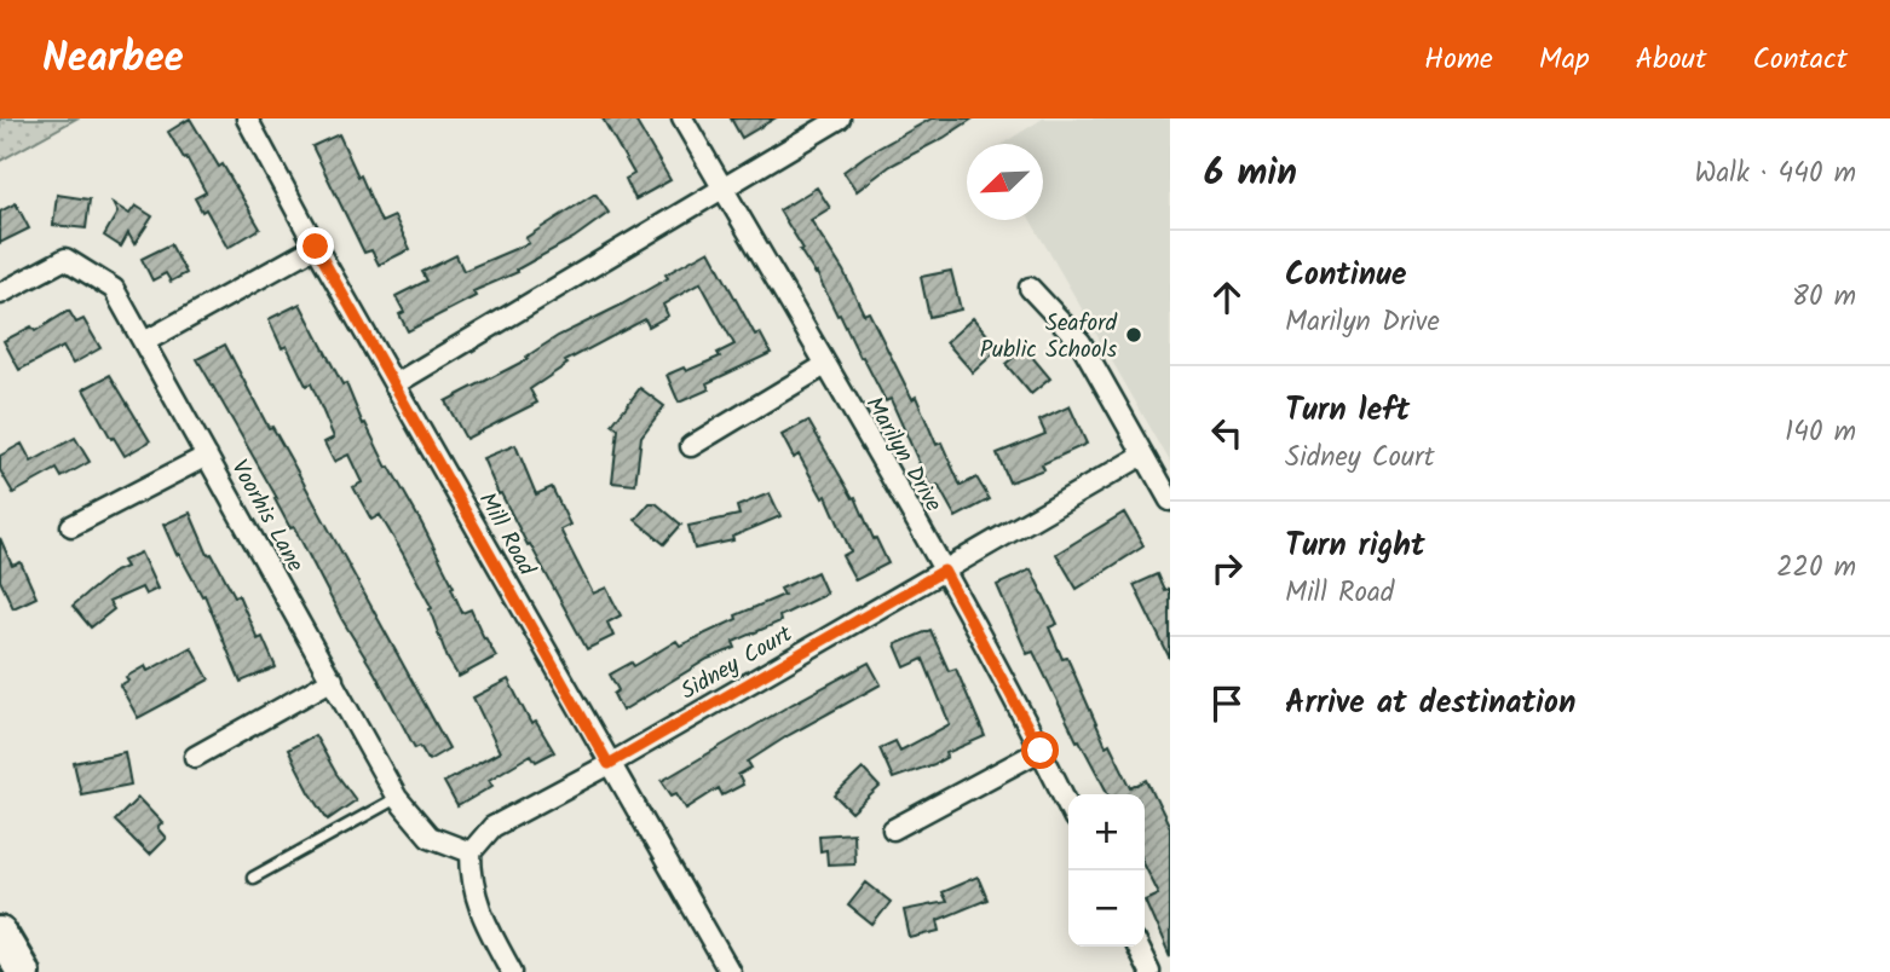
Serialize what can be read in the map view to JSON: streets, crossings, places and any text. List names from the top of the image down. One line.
{"streets":{"street":["Marilyn Drive","Voorhis Lane","Mill Road","Sidney Court"]},"crossings":[["Marilyn Drive","Sidney Court"],["Voorhis Lane","Sidney Court"],["Mill Road","Sidney Court"]],"places":["Seaford Public Schools"],"north":"bottom left","page":{"header":"Nearbee","nav":["Home","Map","About","Contact"],"heading":["6 min","Walk · 440 m"],"list":[["Continue","Marilyn Drive","80 m"],["Turn left","Sidney Court","140 m"],["Turn right","Mill Road","220 m"],"Arrive at destination"],"map_buttons":["+","−"]}}
